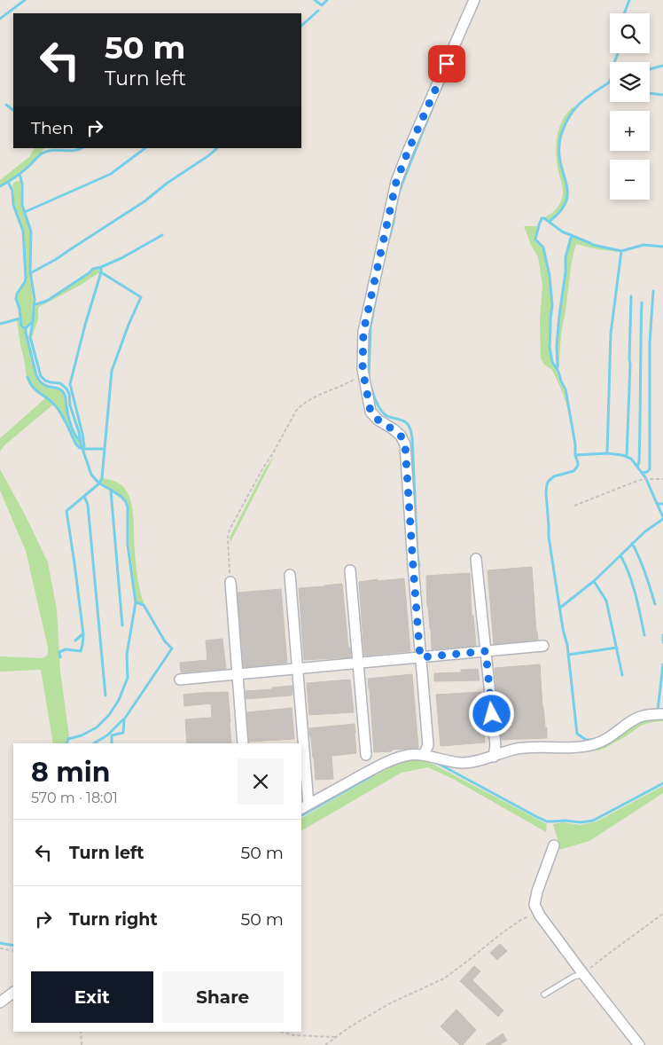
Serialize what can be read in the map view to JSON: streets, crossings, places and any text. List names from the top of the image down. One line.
{"page":{"map_buttons":["+","−"],"turn":["50 m","Turn left"],"then":"Then","heading":["8 min","570 m · 18:01"],"list":[{"name":"Turn left","value":"50 m"},{"name":"Turn right","value":"50 m"}],"buttons":["Exit","Share"]}}
